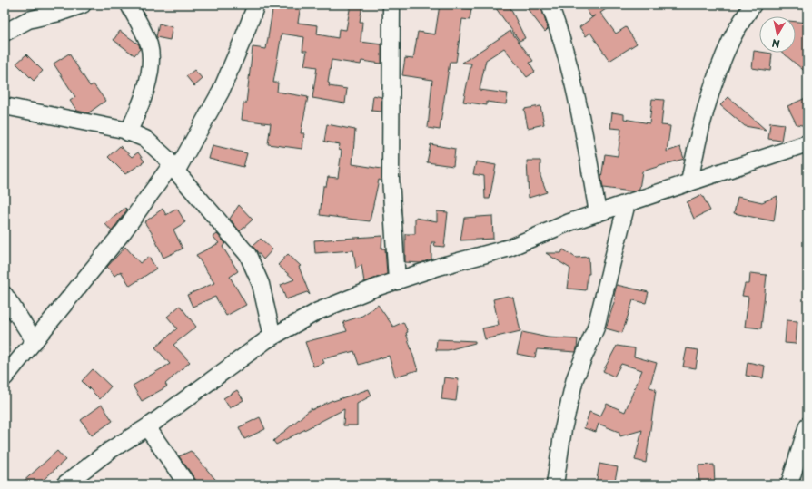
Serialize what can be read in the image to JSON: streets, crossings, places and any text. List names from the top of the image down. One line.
{"north":"bottom"}
